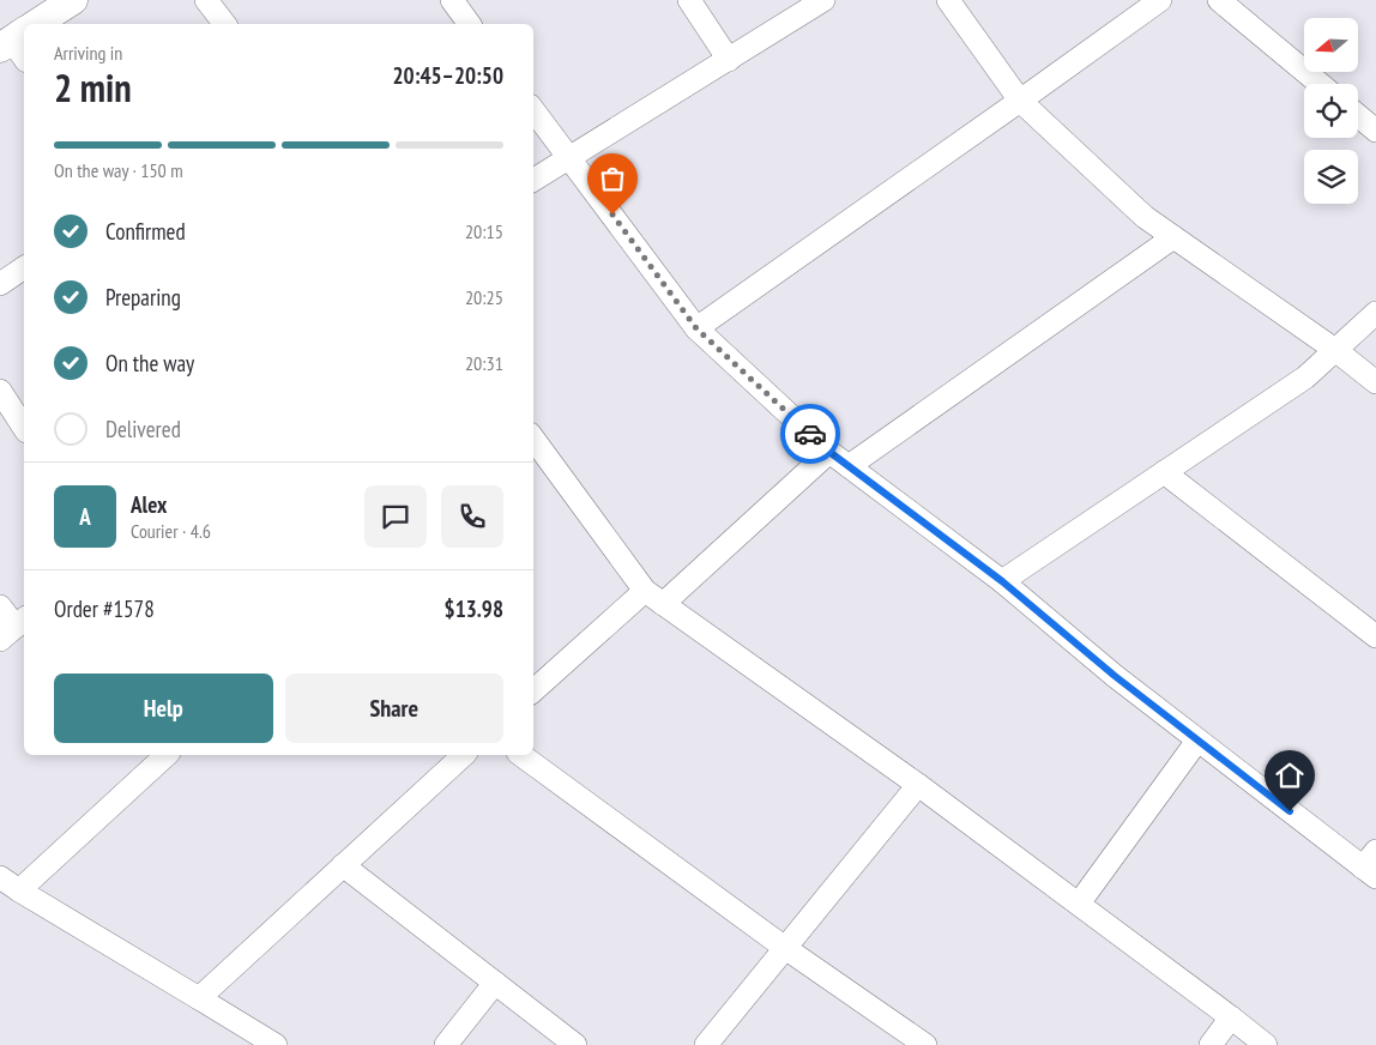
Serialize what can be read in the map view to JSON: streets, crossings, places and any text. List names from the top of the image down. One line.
{"north":"left","page":{"heading":["2 min","Arriving in","20:45–20:50"],"panel":["Alex","Courier · 4.6","Order #1578","$13.98"],"bar":"On the way · 150 m","list":[["Confirmed","20:15"],["Preparing","20:25"],["On the way","20:31"],"Delivered"],"round":"A","buttons":["Help","Share"]}}
